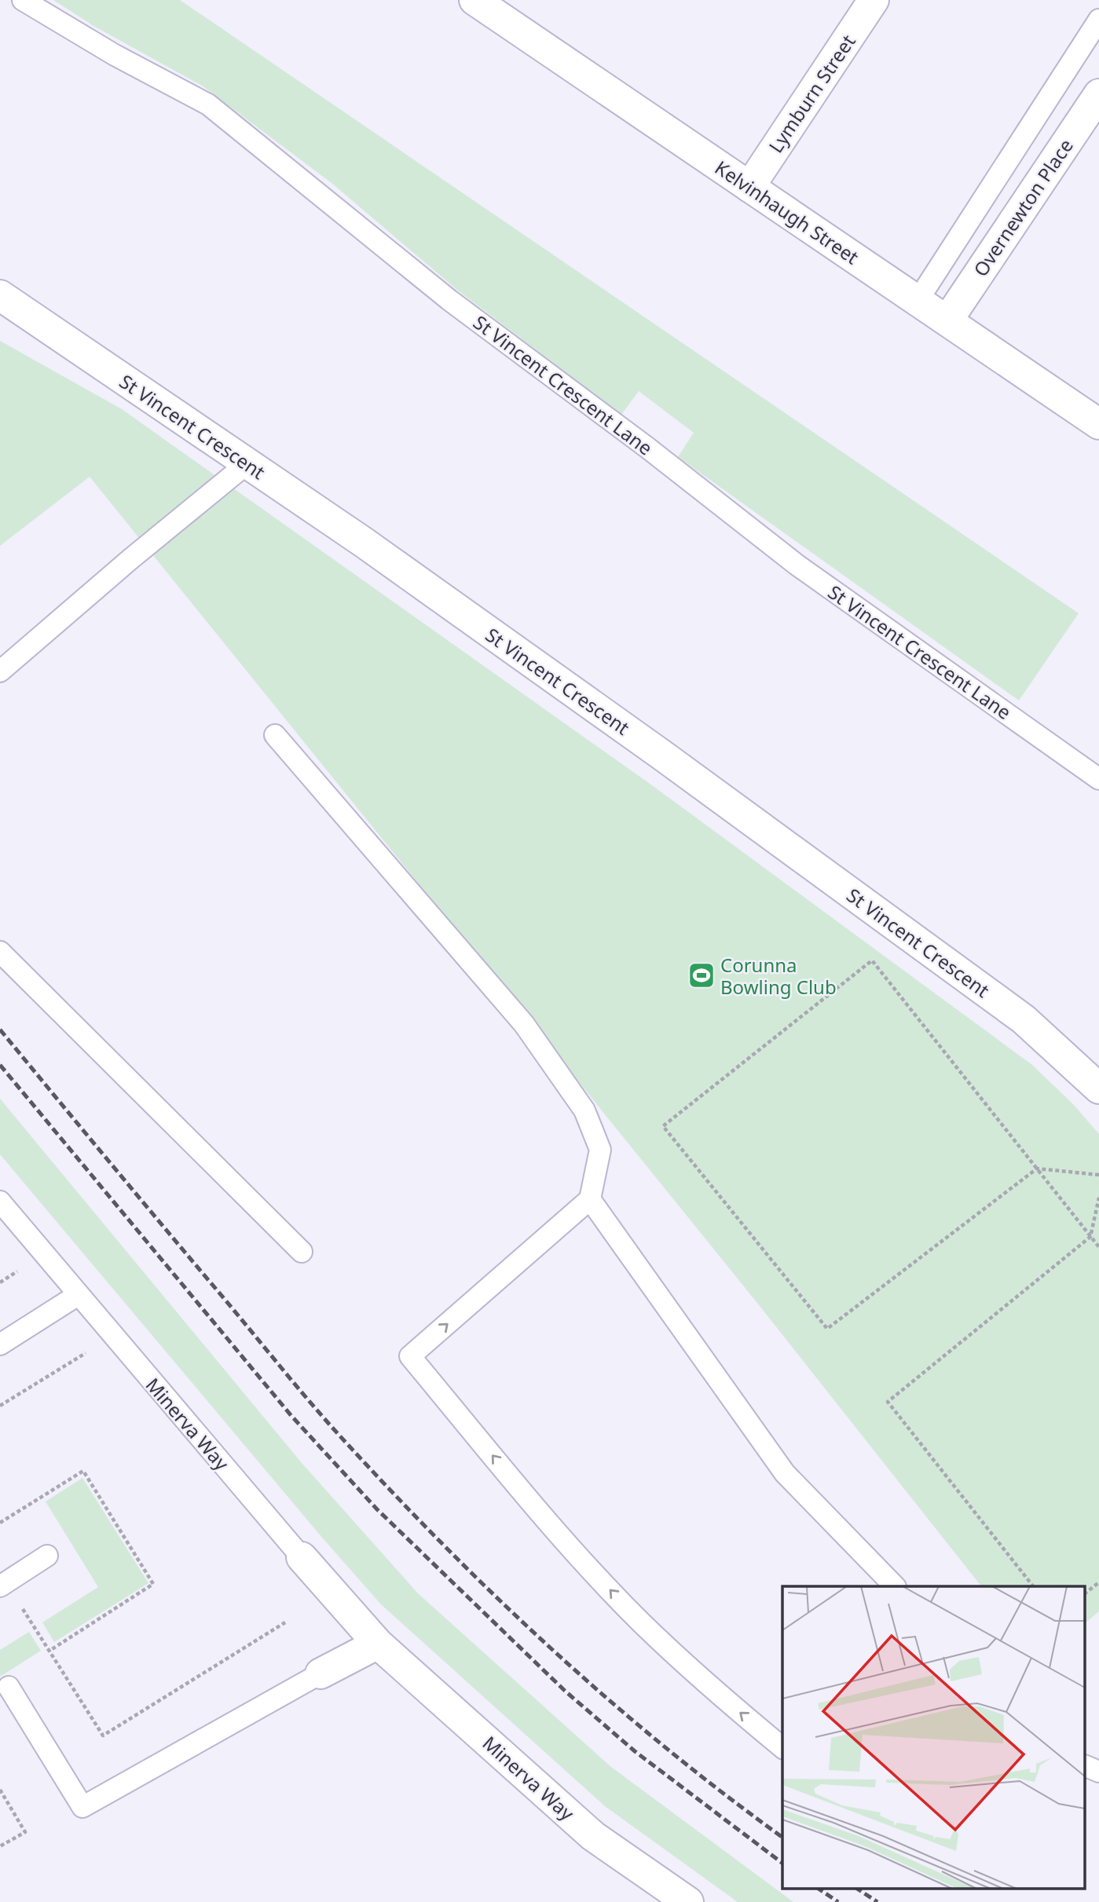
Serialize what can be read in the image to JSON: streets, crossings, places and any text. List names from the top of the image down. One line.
{"streets":{"street":["Lymburn Street","Overnewton Place","Kelvinhaugh Street","St Vincent Crescent","Minerva Way"],"lane":["St Vincent Crescent Lane"]},"crossings":[["Lymburn Street","Kelvinhaugh Street"],["Overnewton Place","Kelvinhaugh Street"]],"places":{"sports":["Corunna Bowling Club"]}}
